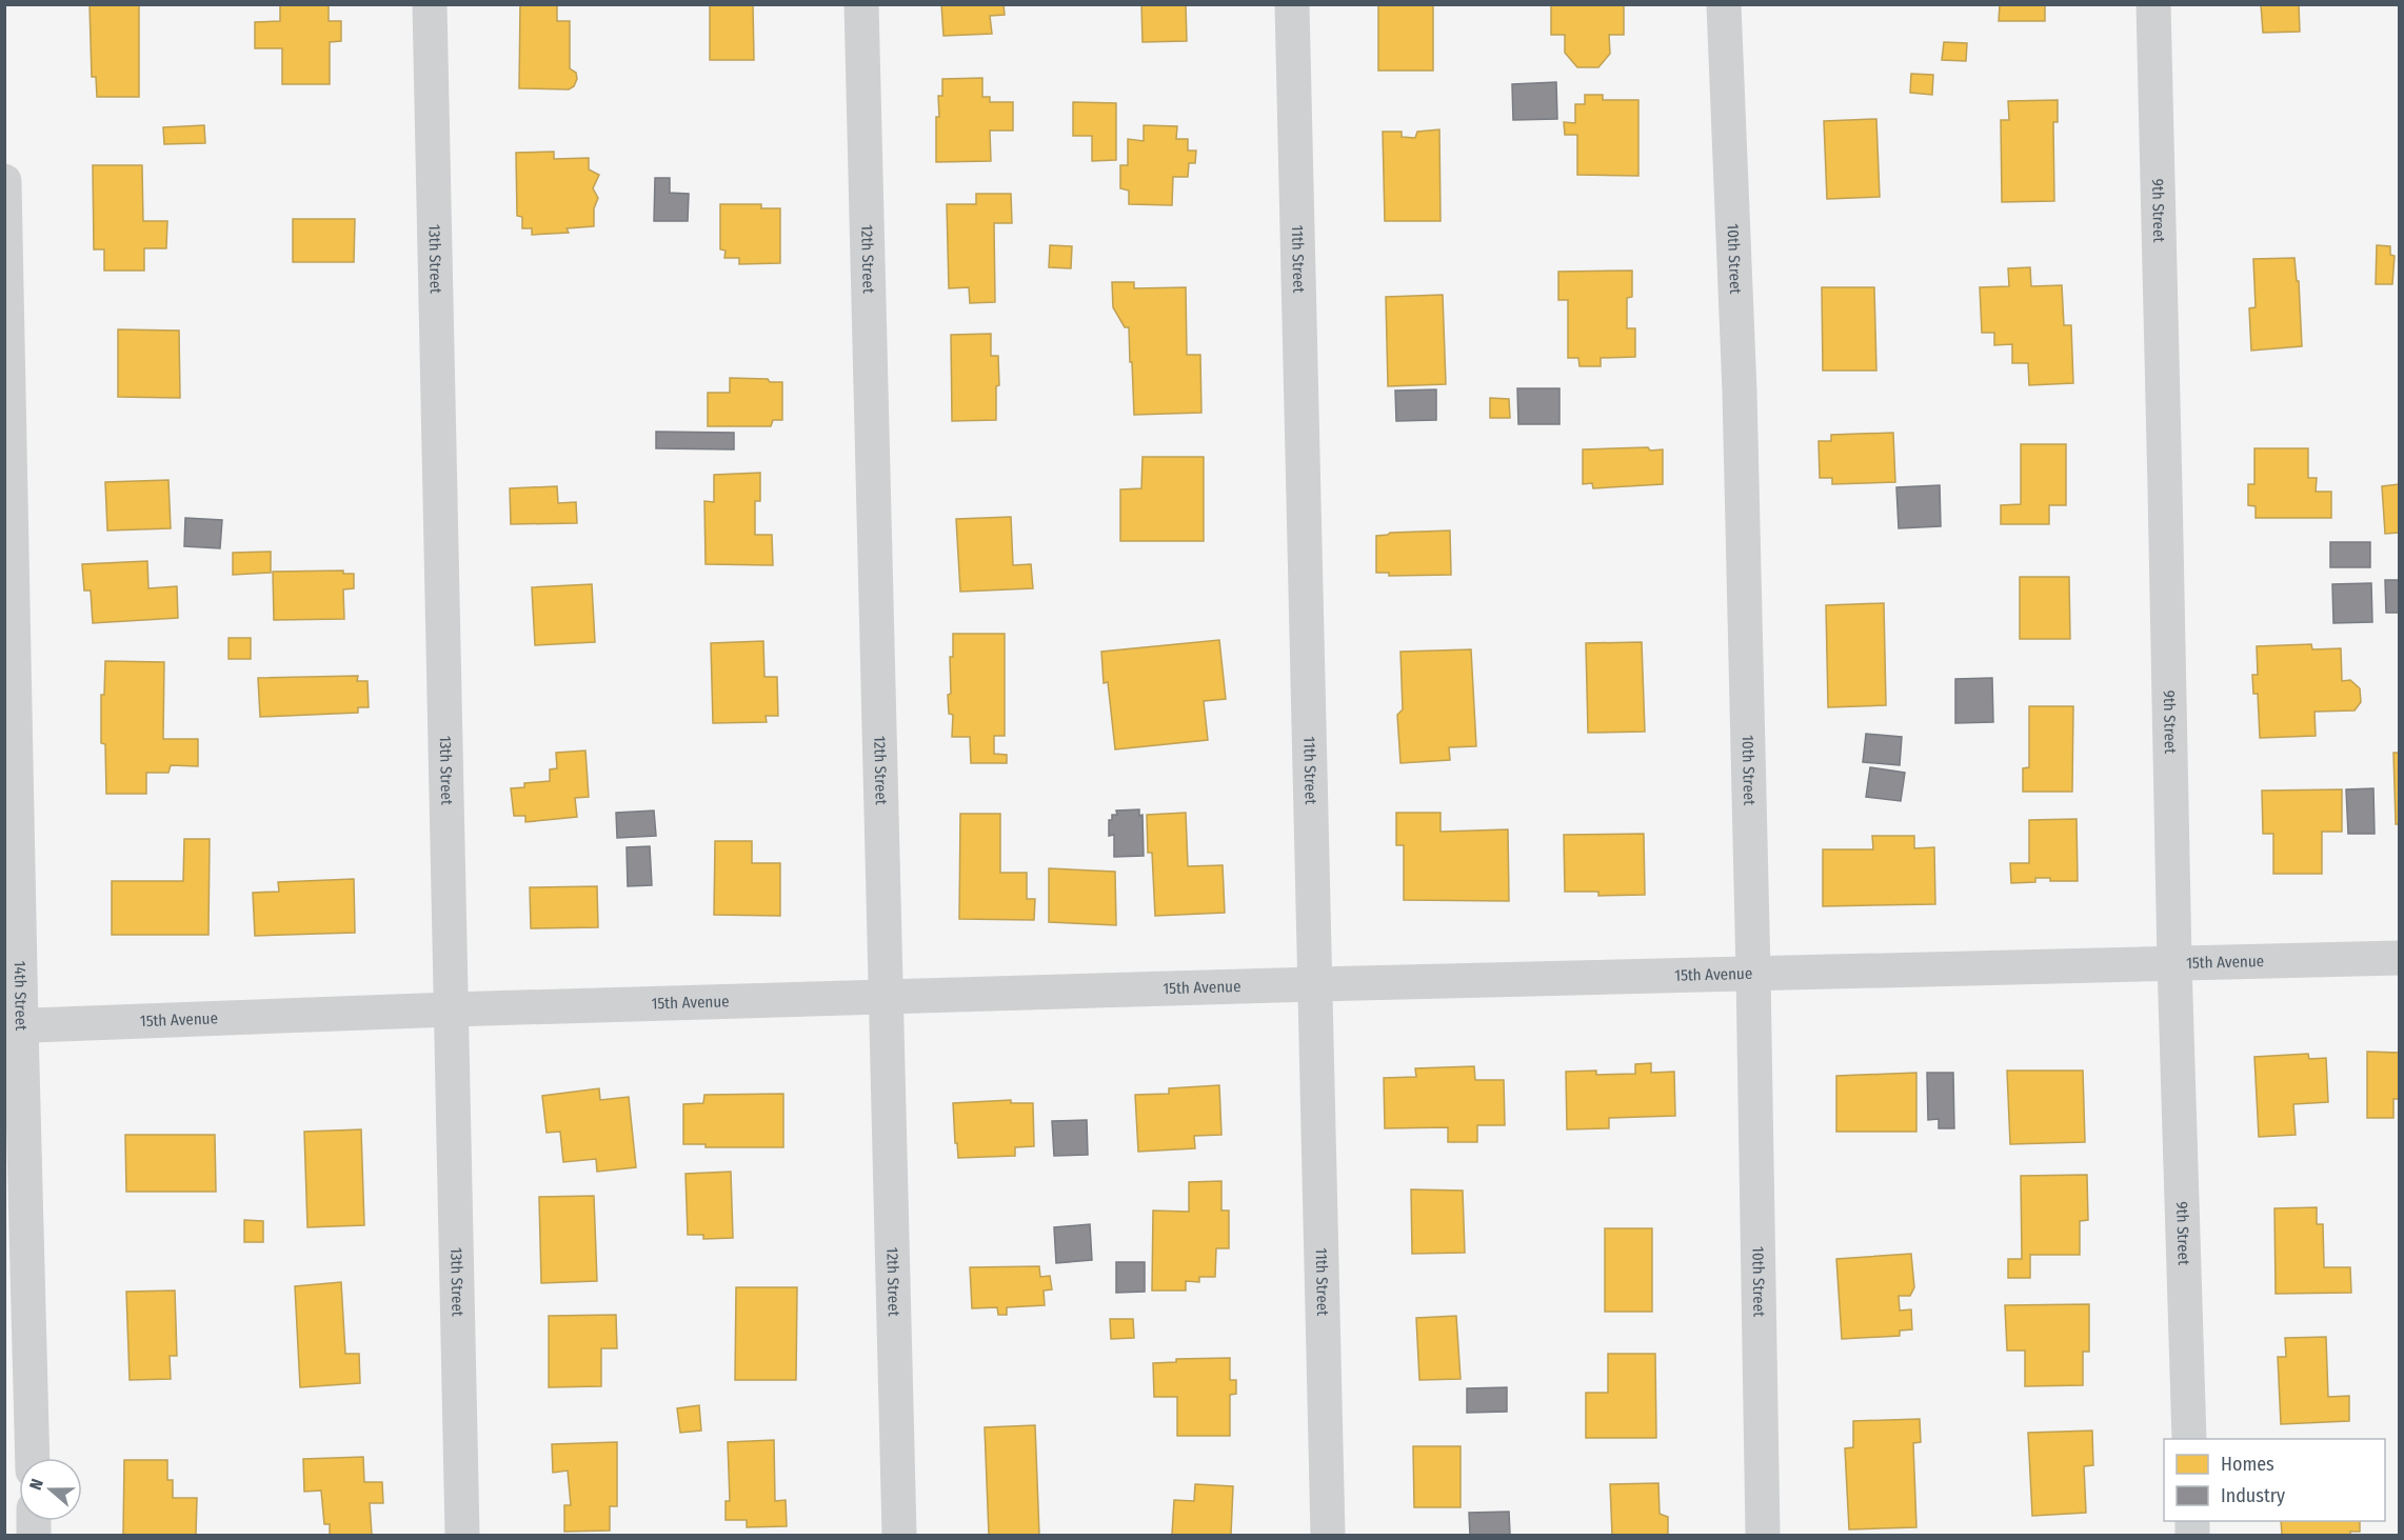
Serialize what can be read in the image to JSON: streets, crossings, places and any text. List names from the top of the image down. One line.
{"streets":{"street":["9th Street","13th Street","12th Street","11th Street","10th Street","15th Avenue","14th Street"]},"crossings":[["9th Street","15th Avenue"],["13th Street","15th Avenue"],["12th Street","15th Avenue"],["11th Street","15th Avenue"],["10th Street","15th Avenue"],["15th Avenue","14th Street"]],"legend":["Homes","Industry"],"north":"left"}
